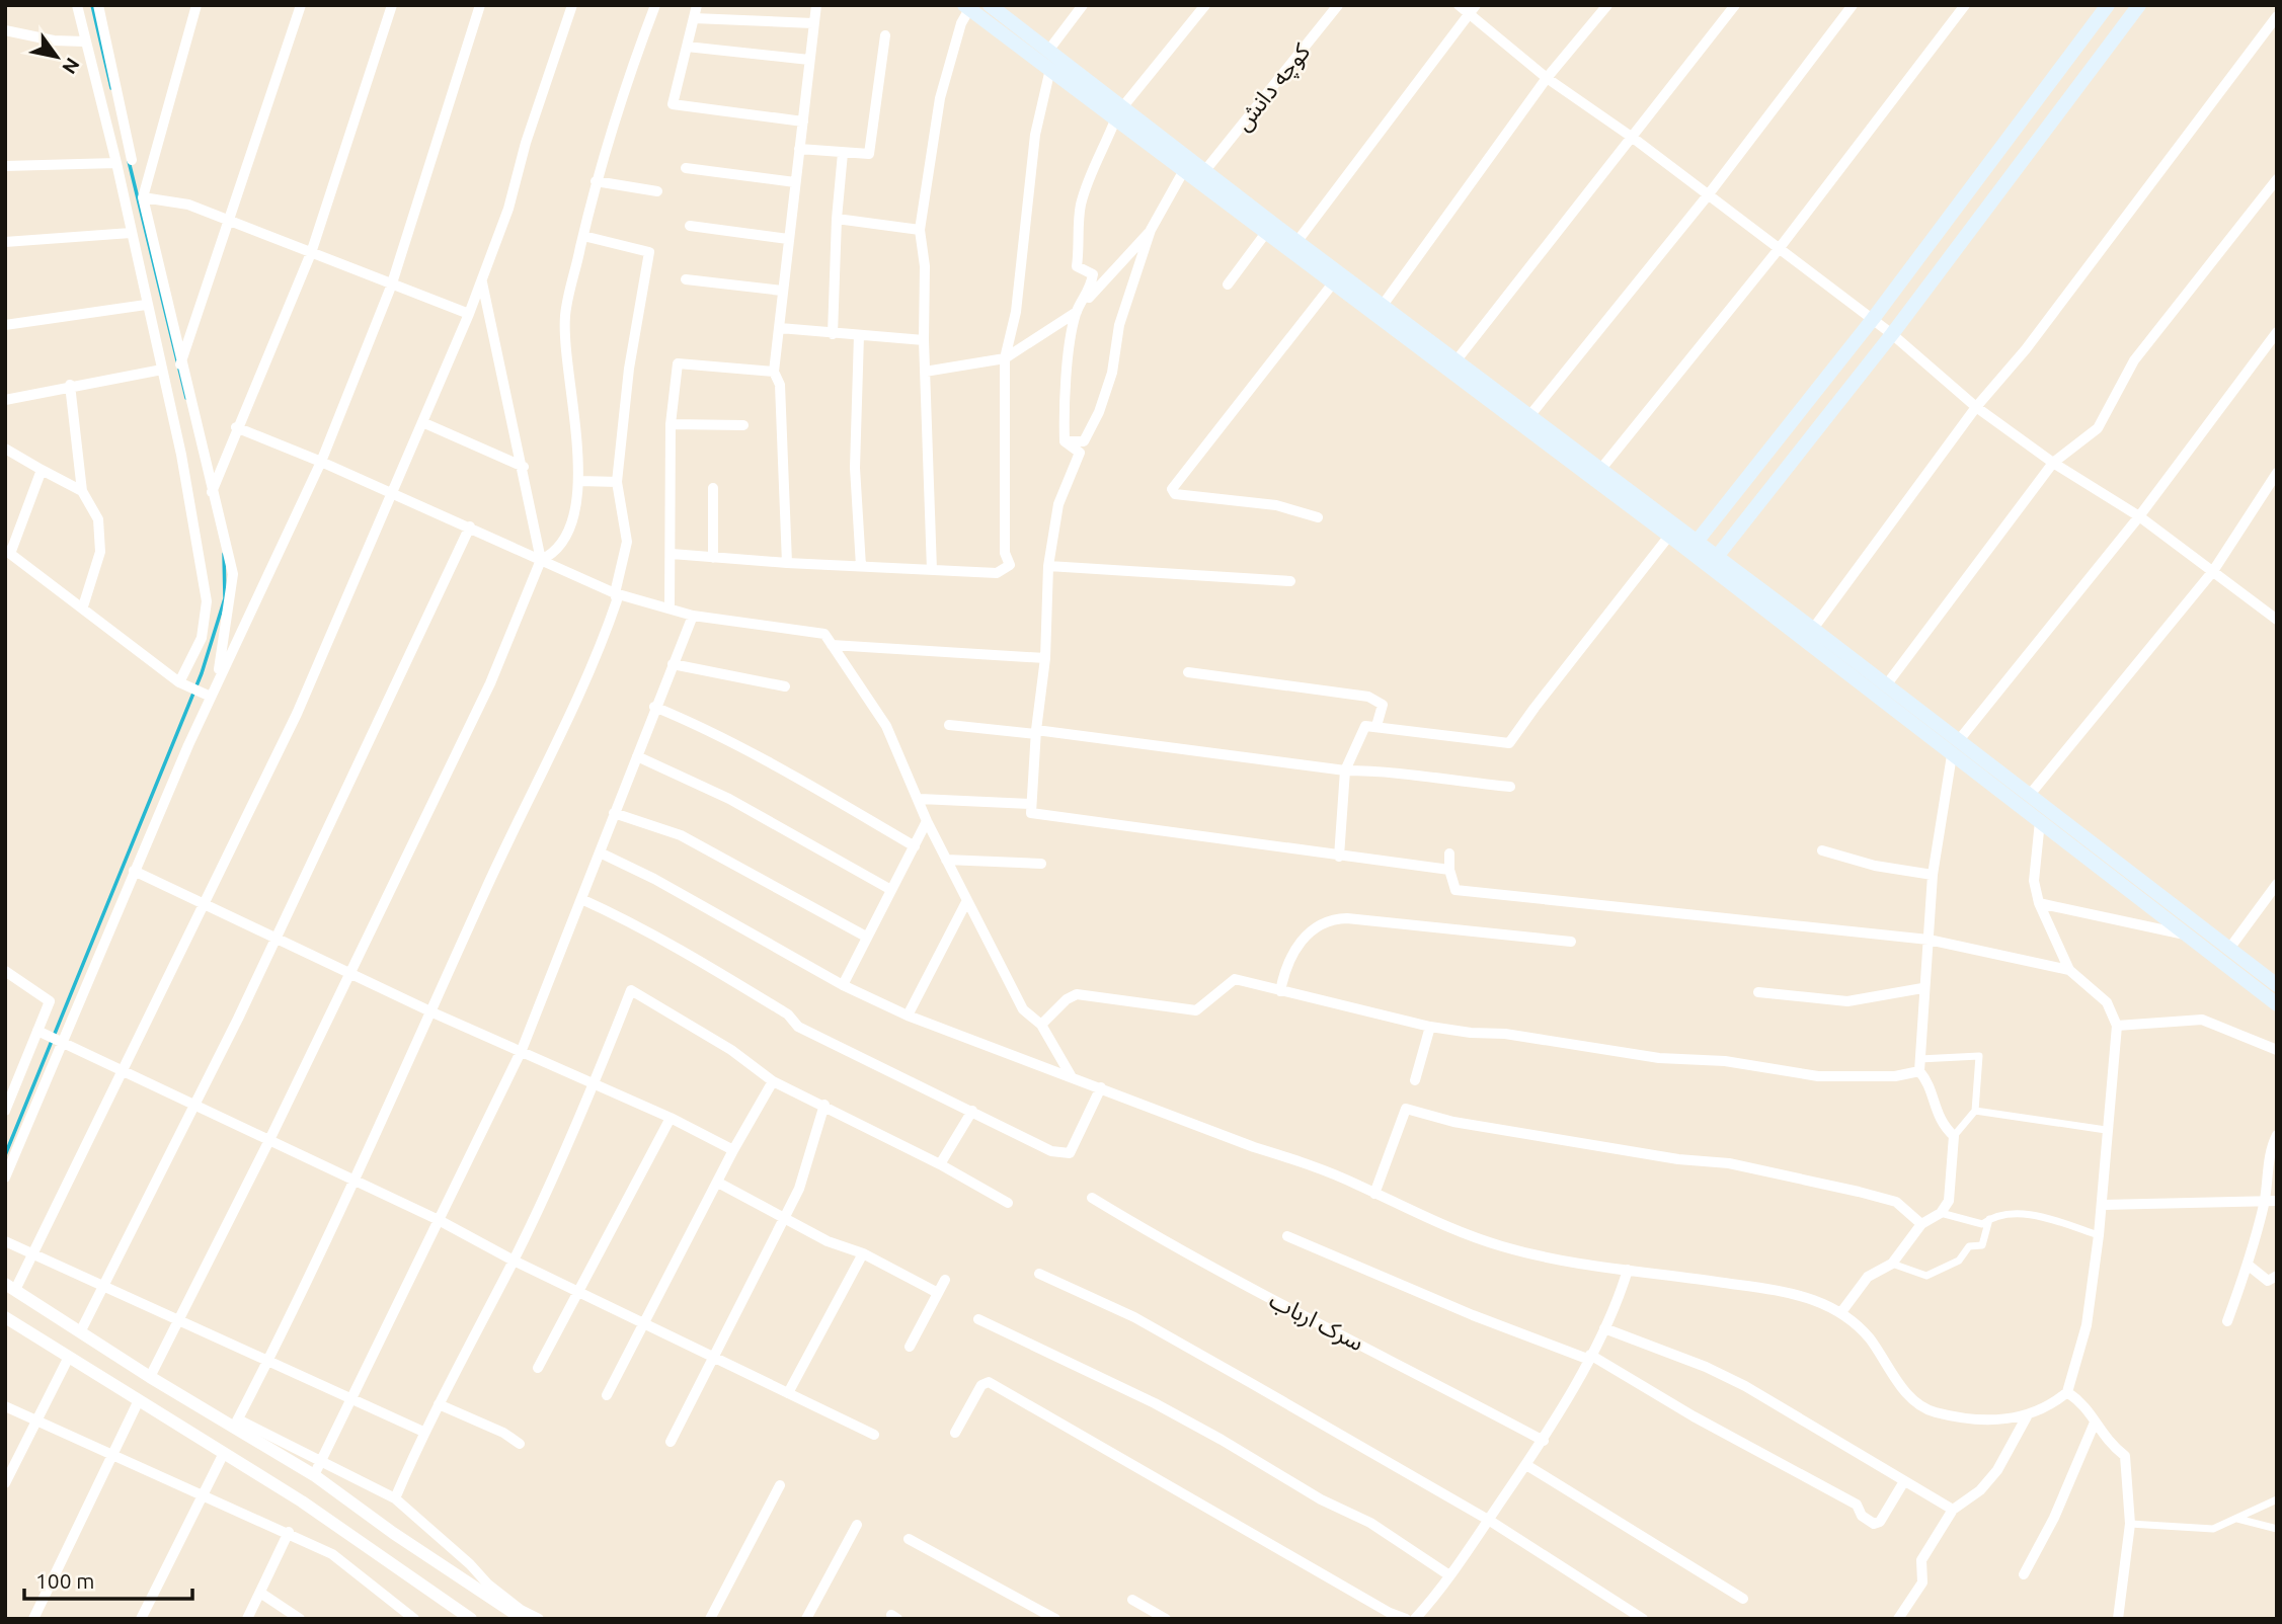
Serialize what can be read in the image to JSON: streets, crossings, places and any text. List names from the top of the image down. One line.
{"streets":{"street":["کوچه دانش","سرک ارباب"]},"scale_bar":"100 m","north":"bottom right"}
